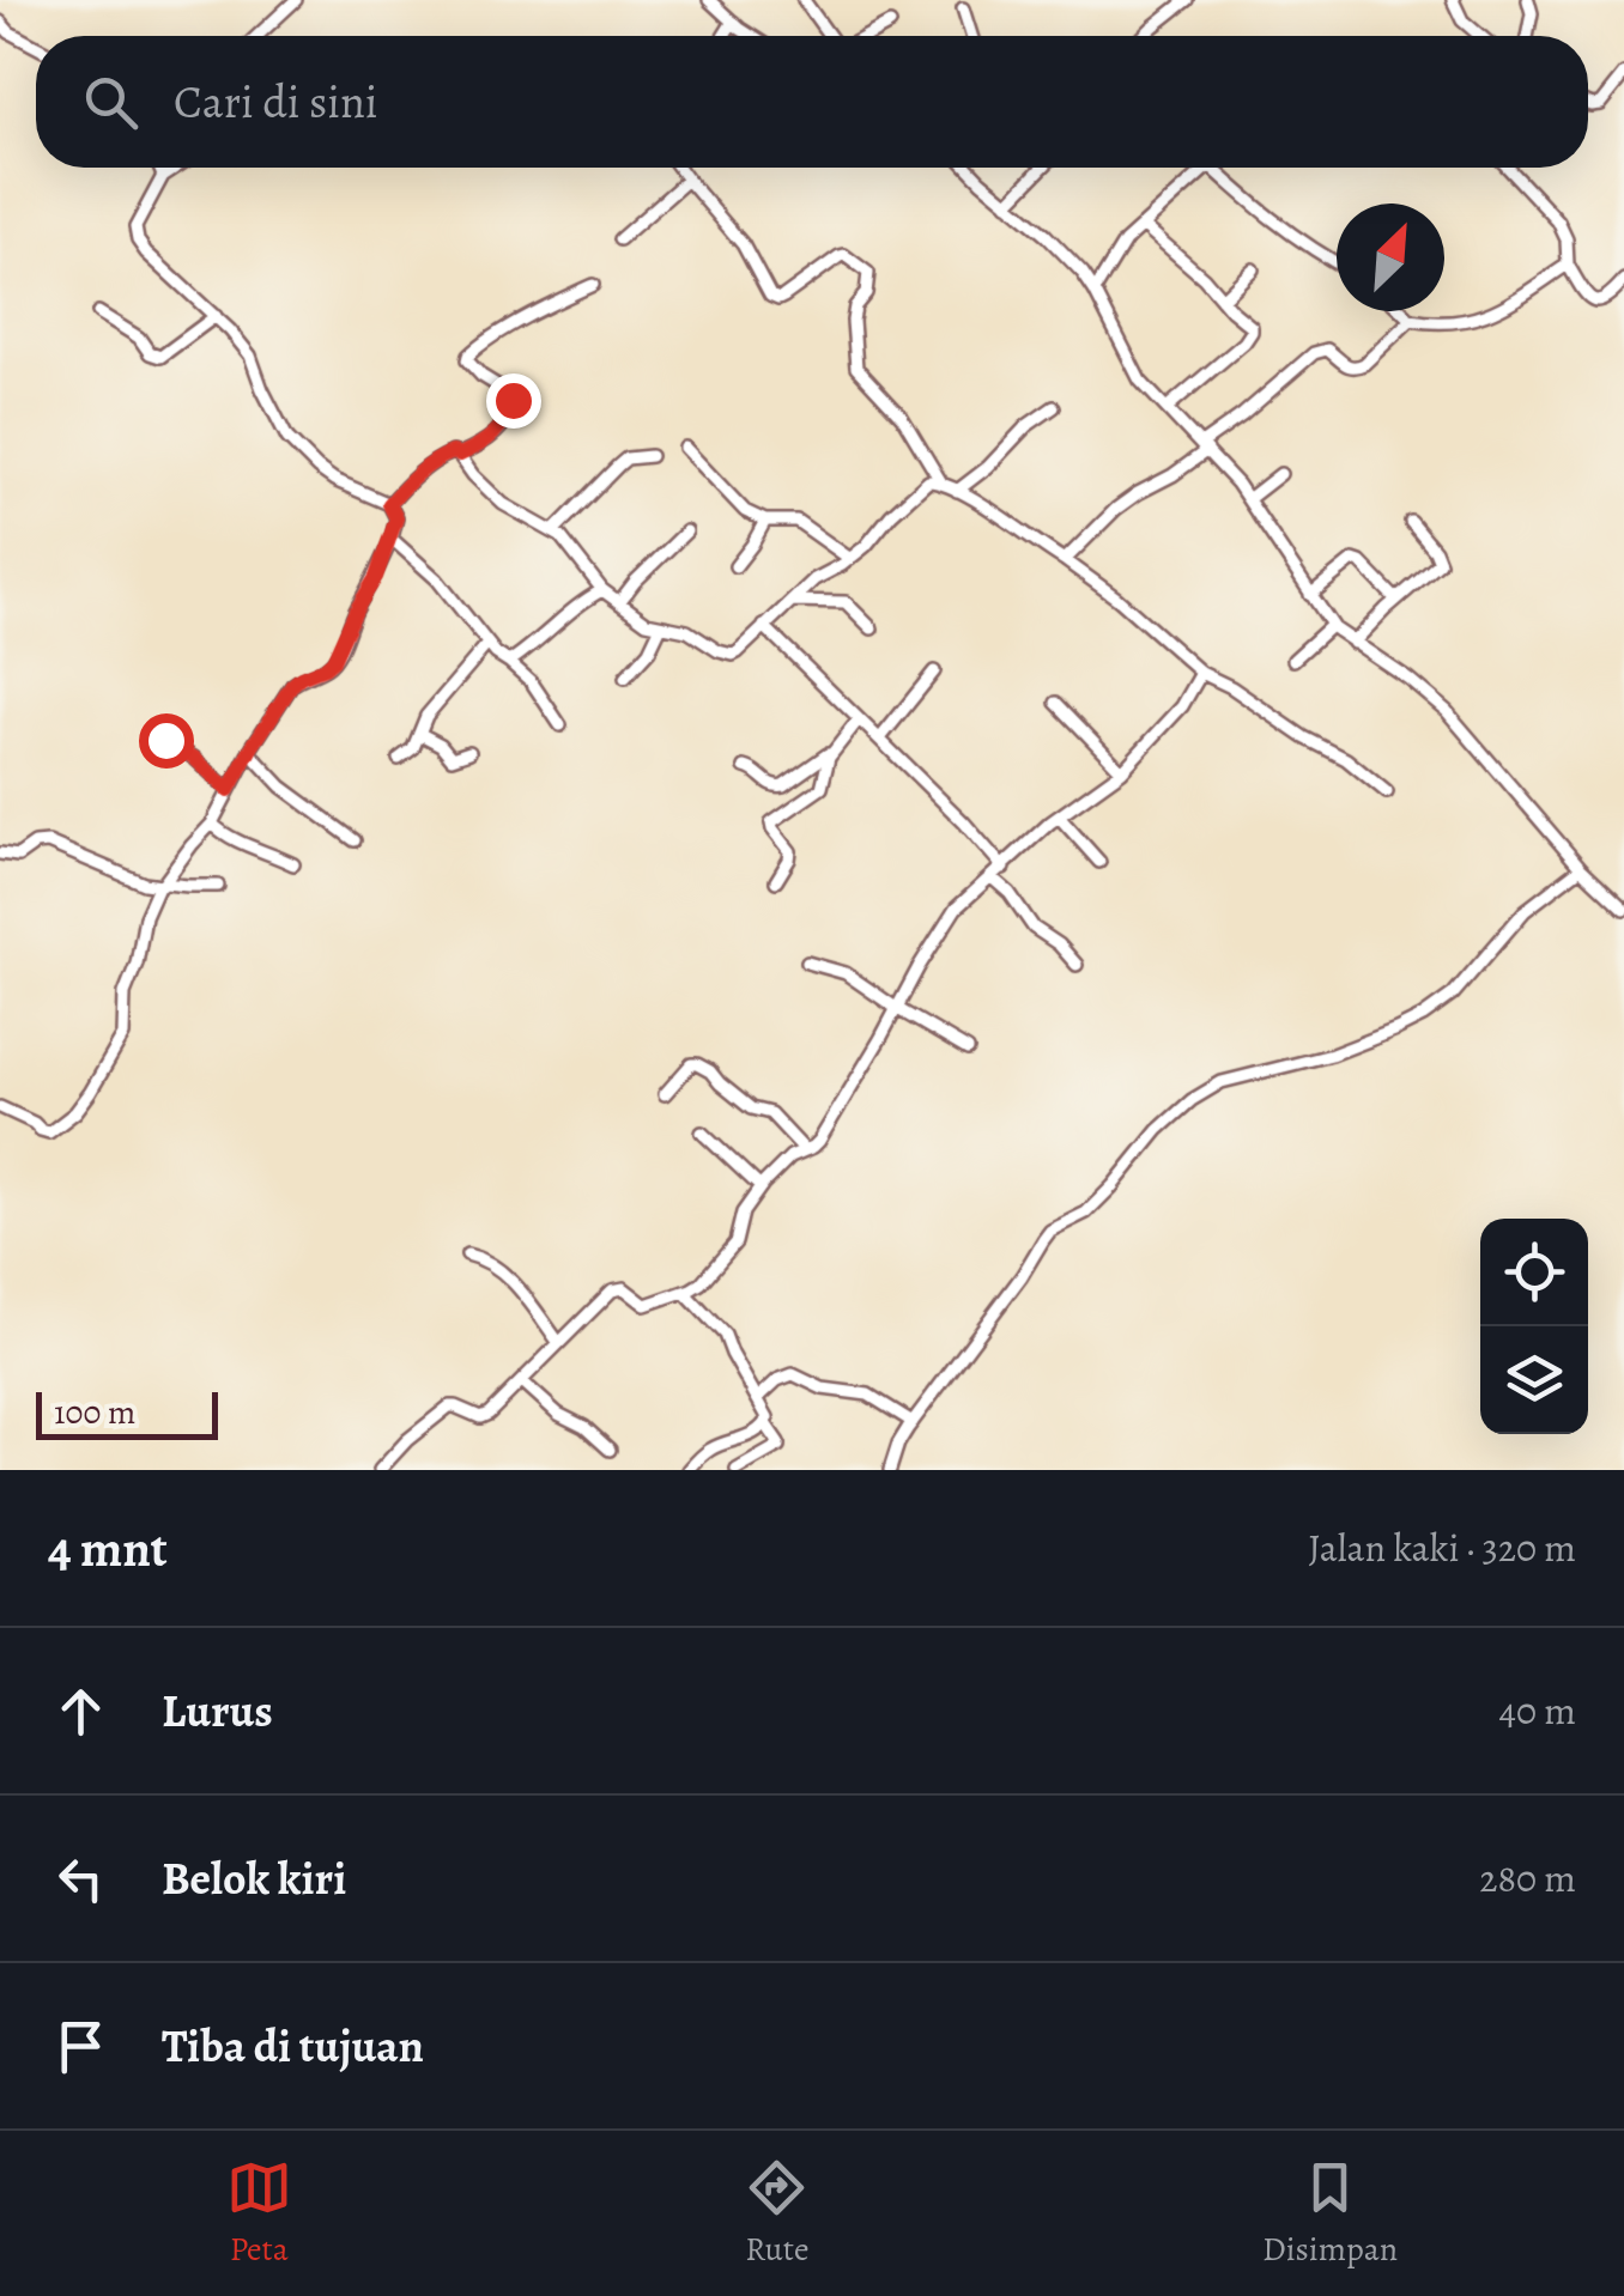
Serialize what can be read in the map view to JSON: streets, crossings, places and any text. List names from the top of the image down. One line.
{"scale_bar":"100 m","north":"top right","page":{"search":"Cari di sini","scale":"100 m","heading":["4 mnt","Jalan kaki · 320 m"],"list":[["Lurus","40 m"],["Belok kiri","280 m"],"Tiba di tujuan"],"nav":["Peta","Rute","Disimpan"]}}
